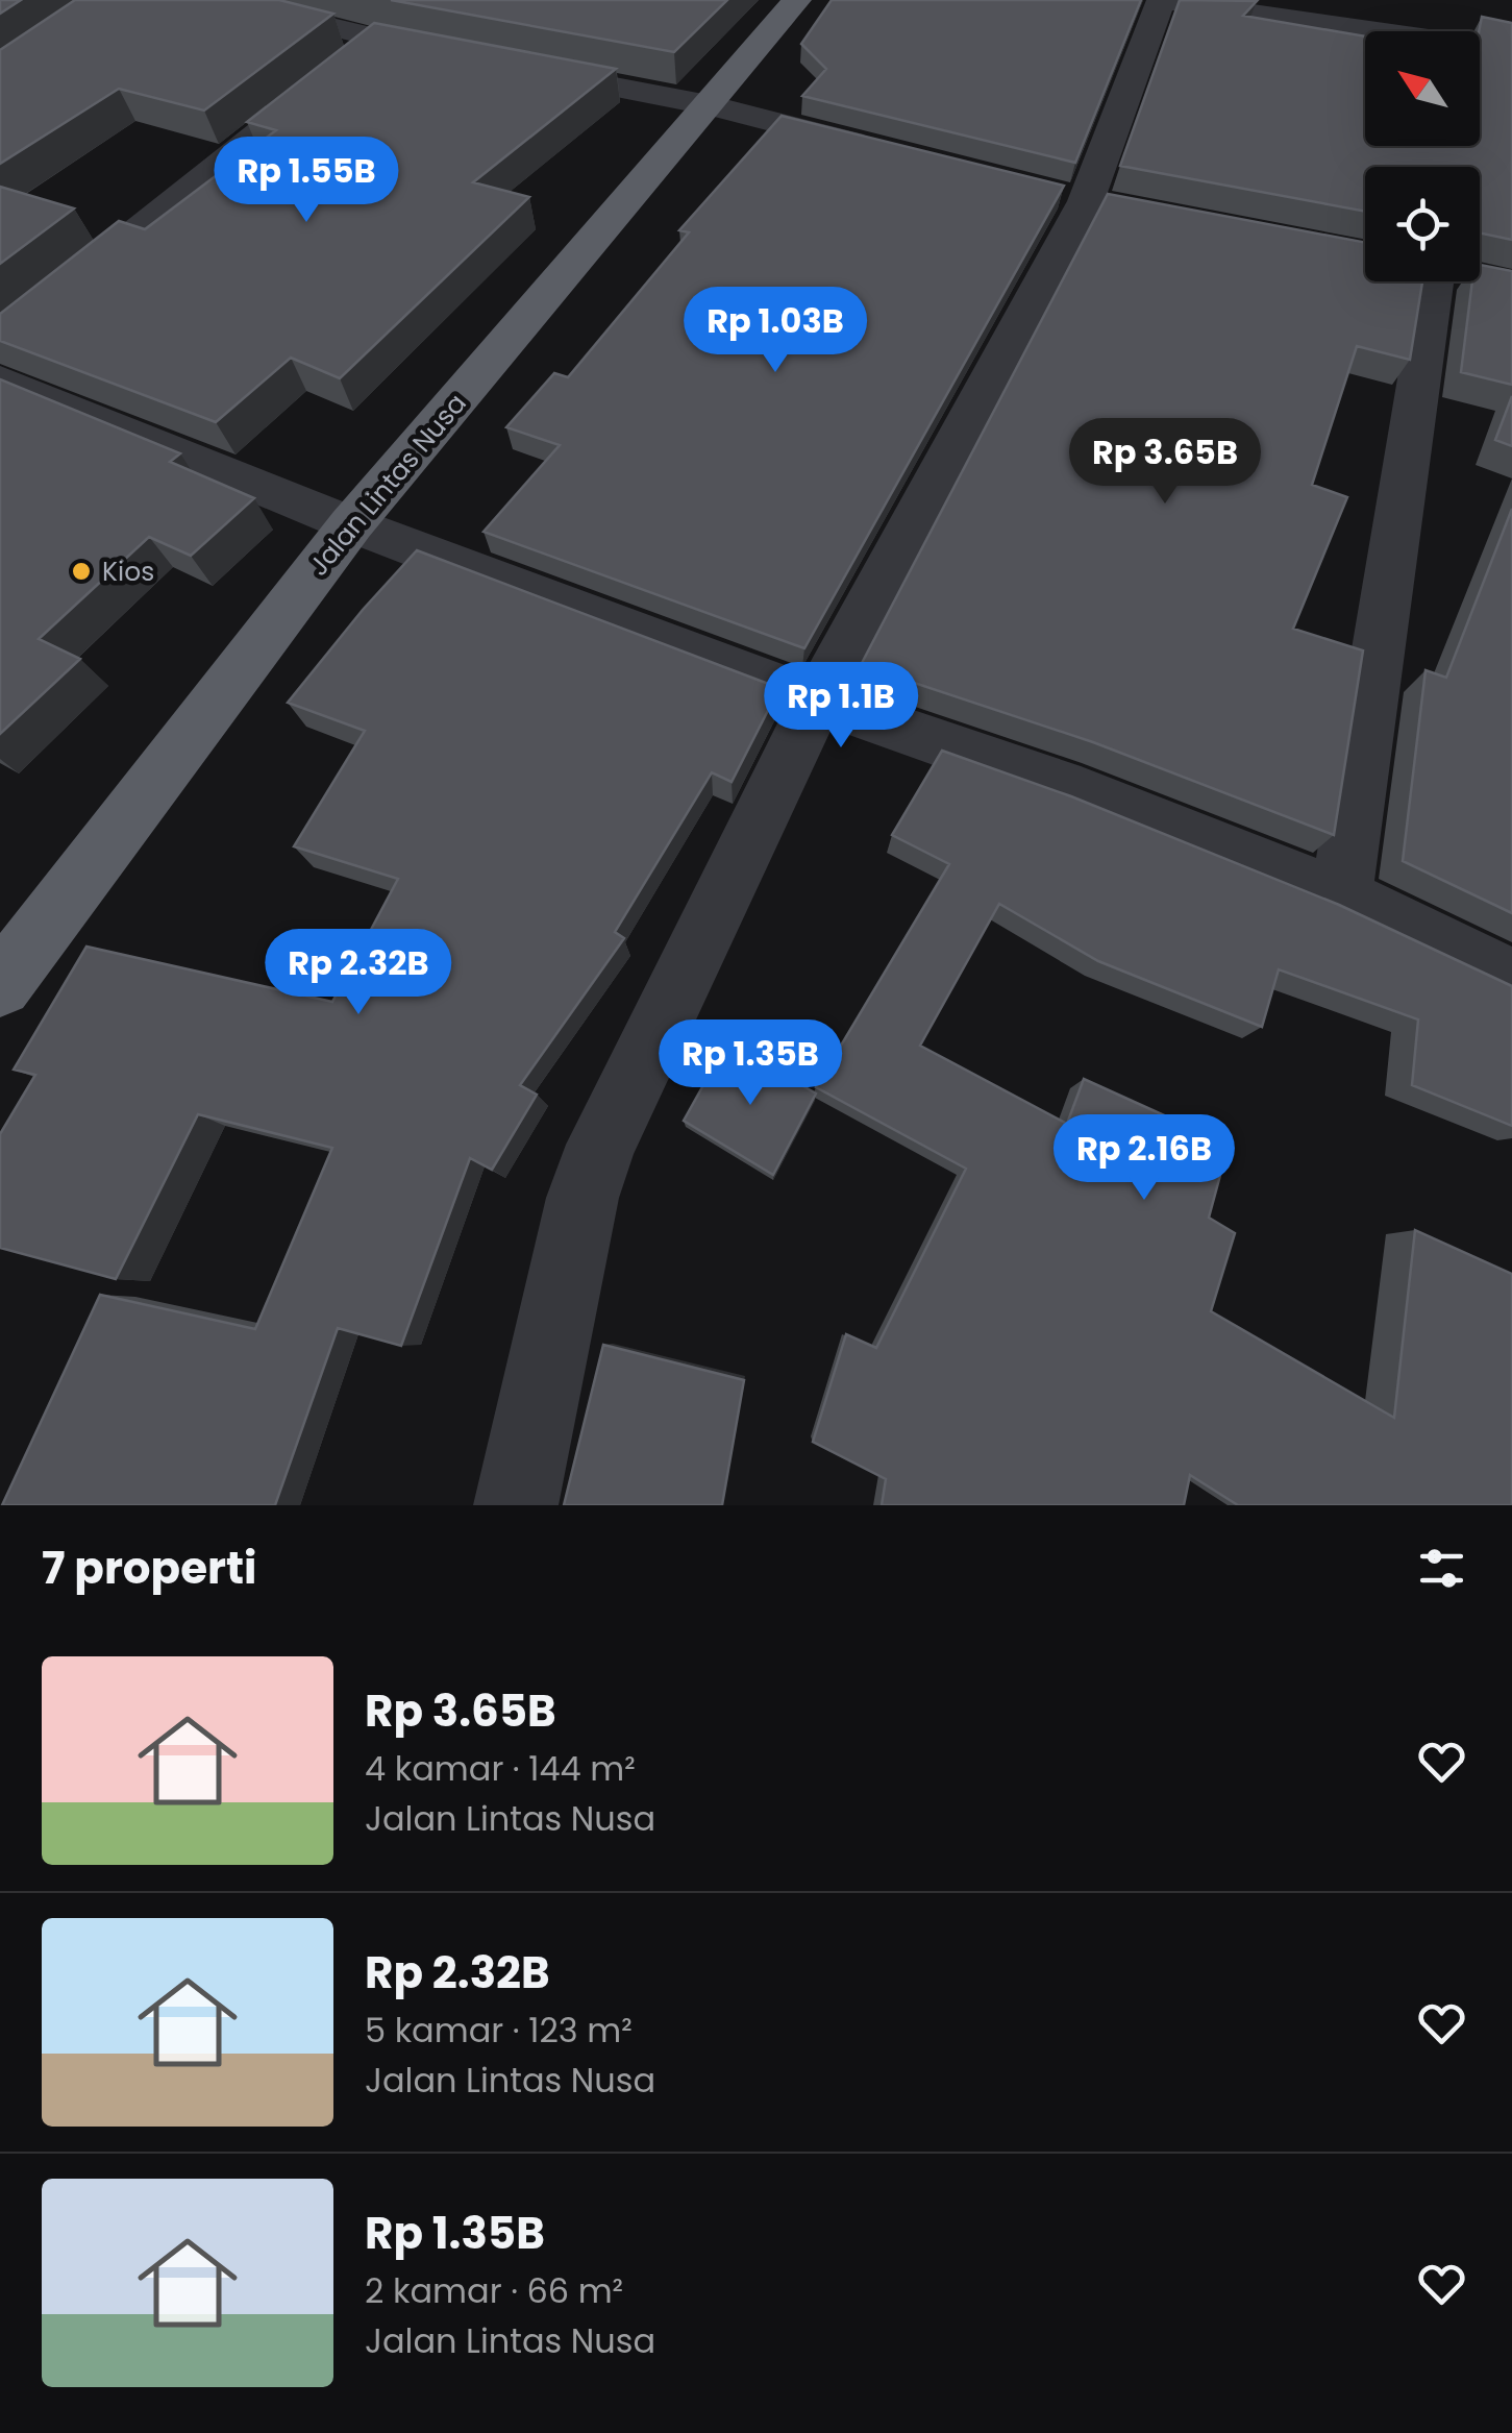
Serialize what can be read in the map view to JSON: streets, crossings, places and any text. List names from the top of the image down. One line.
{"streets":{"highway":["Jalan Lintas Nusa"]},"places":["Kios"],"north":"top left","page":{"price":["Rp 1.55B","Rp 1.03B","Rp 3.65B","Rp 1.1B","Rp 2.32B","Rp 1.35B","Rp 2.16B"],"heading":"7 properti","list":[{"name":"Rp 3.65B","note":"4 kamar · 144 m² · Jalan Lintas Nusa"},{"name":"Rp 2.32B","note":"5 kamar · 123 m² · Jalan Lintas Nusa"},{"name":"Rp 1.35B","note":"2 kamar · 66 m² · Jalan Lintas Nusa"}]}}
